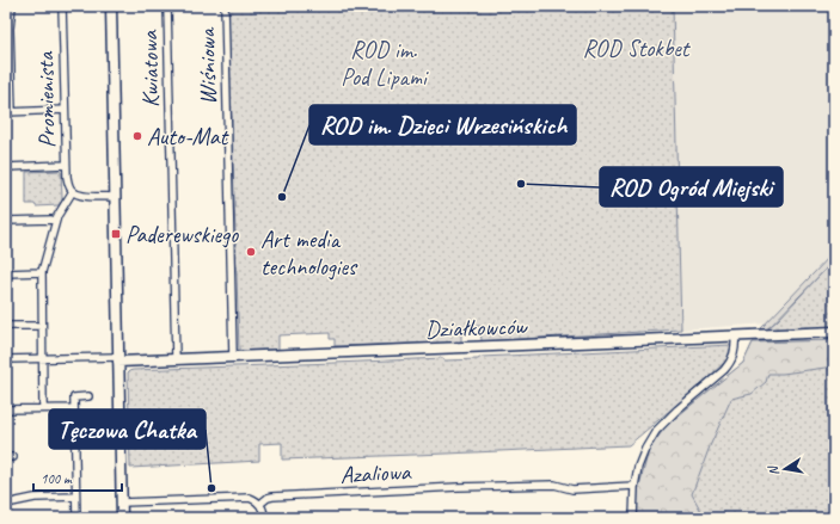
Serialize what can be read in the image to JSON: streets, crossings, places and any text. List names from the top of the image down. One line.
{"streets":{"street":["Wiśniowa","Kwiatowa","Promienista","Działkowców","Azaliowa"]},"crossings":[["Wiśniowa","Działkowców"],["Kwiatowa","Działkowców"]],"parks":["ROD Stokbet","ROD im. Pod Lipami"],"places":{"other":["Auto-Mat","ROD Ogród Miejski","ROD im. Dzieci Wrzesińskich","Art media technologies","Tęczowa Chatka"],"transit":["Paderewskiego"]},"scale_bar":"100 m","north":"left"}
